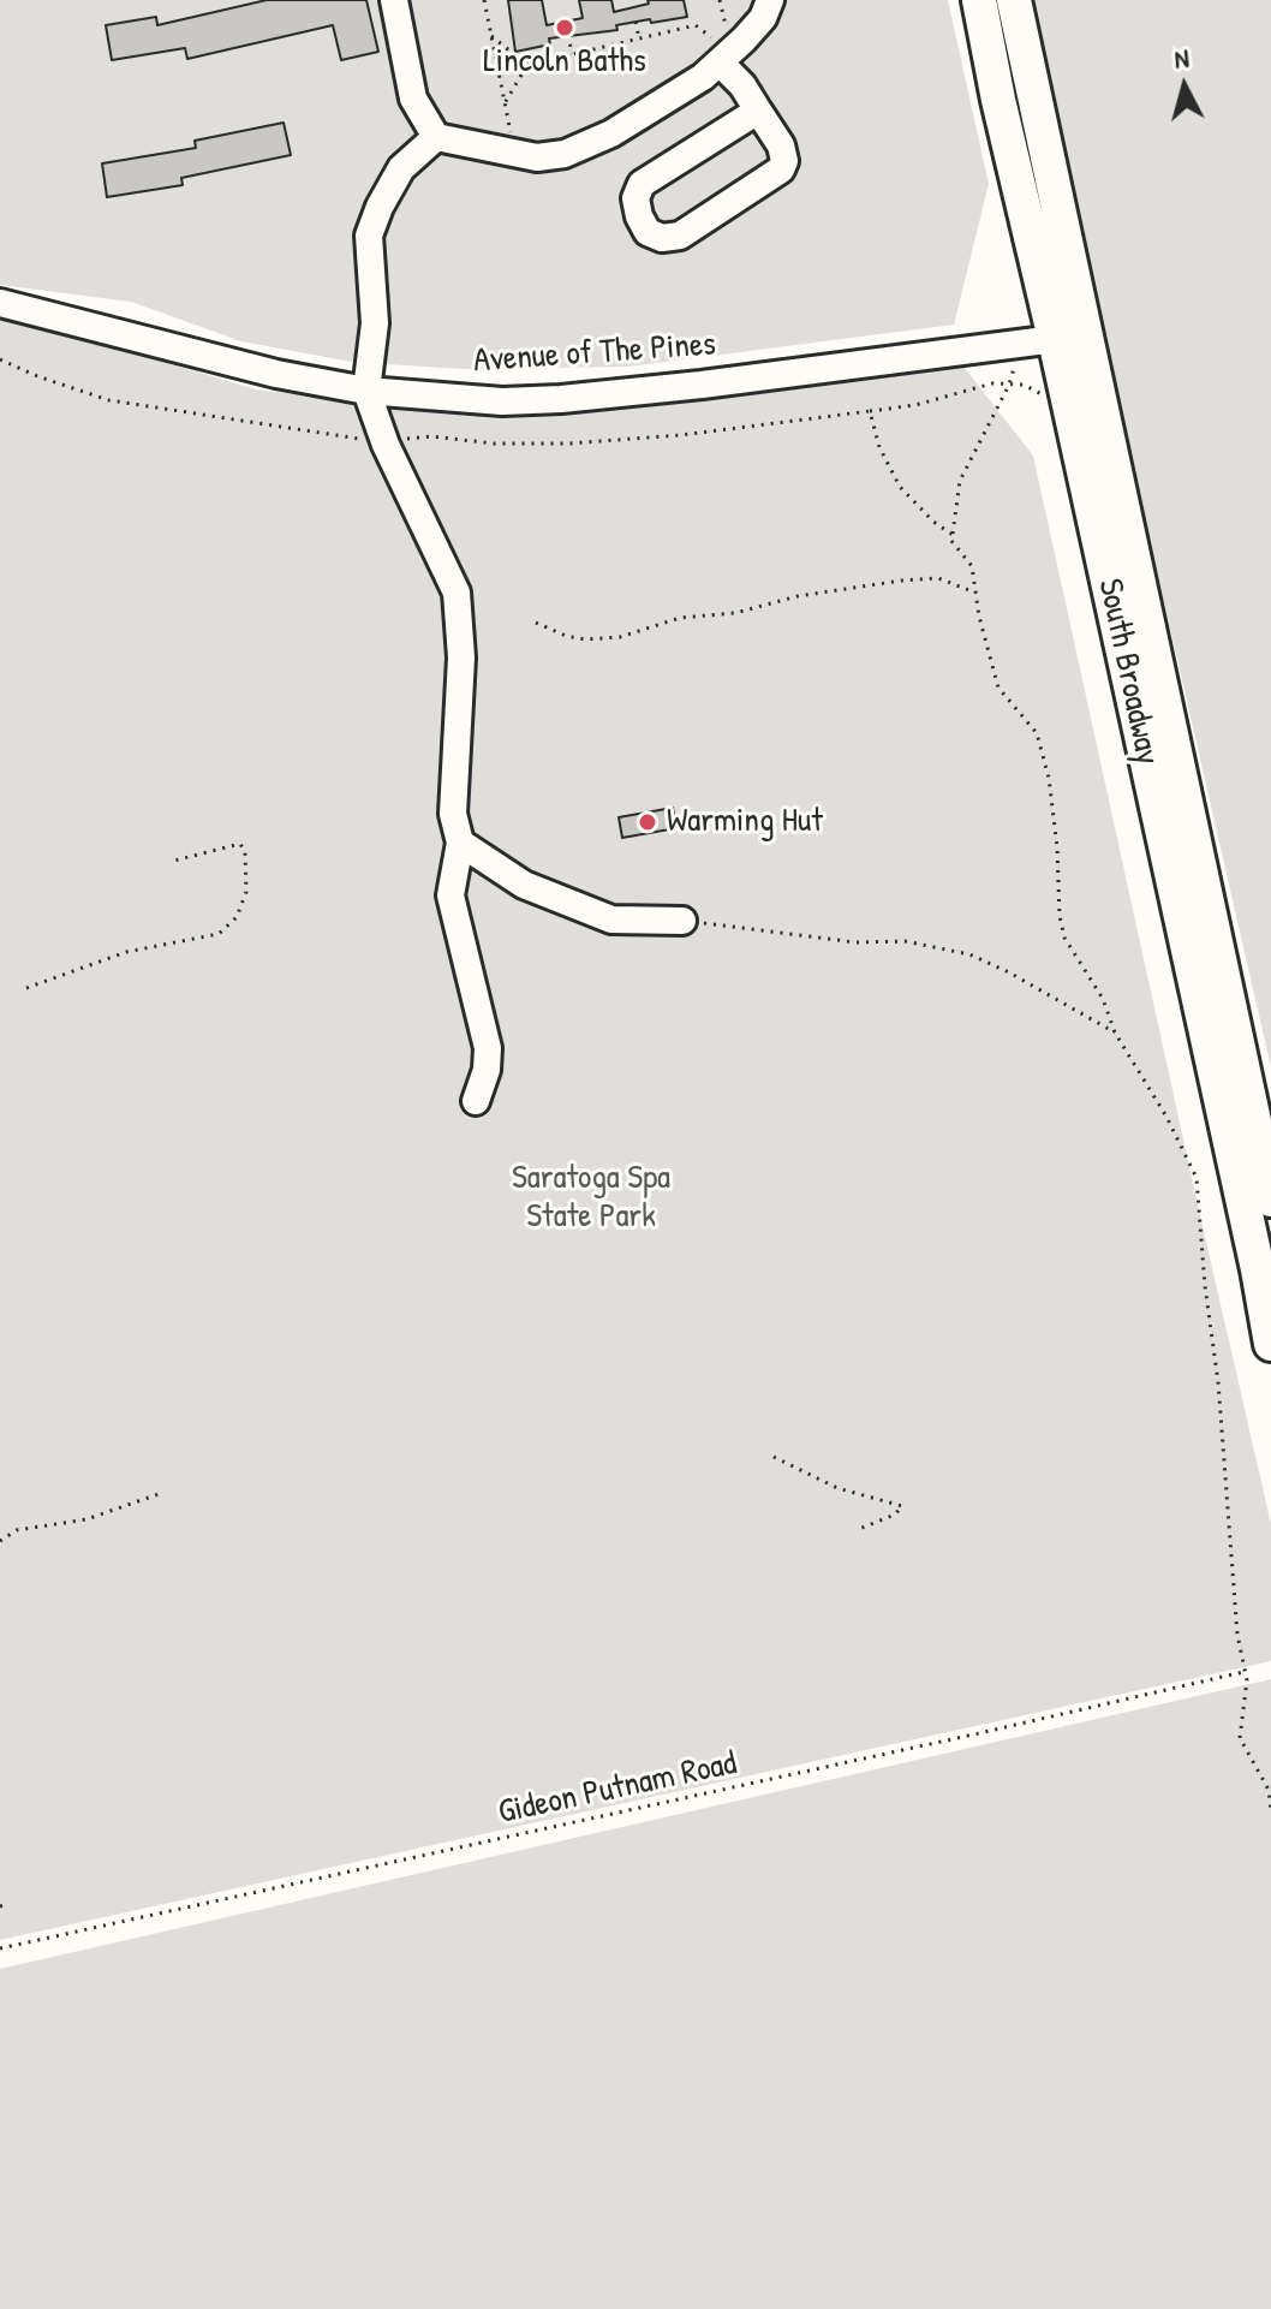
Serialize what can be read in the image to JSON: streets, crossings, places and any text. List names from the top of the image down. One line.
{"streets":{"main road":["South Broadway"],"street":["Avenue of The Pines"],"path":["Gideon Putnam Road"]},"crossings":[["Avenue of The Pines","South Broadway"]],"parks":["Saratoga Spa State Park"],"places":["Lincoln Baths","Warming Hut"],"north":"top"}
